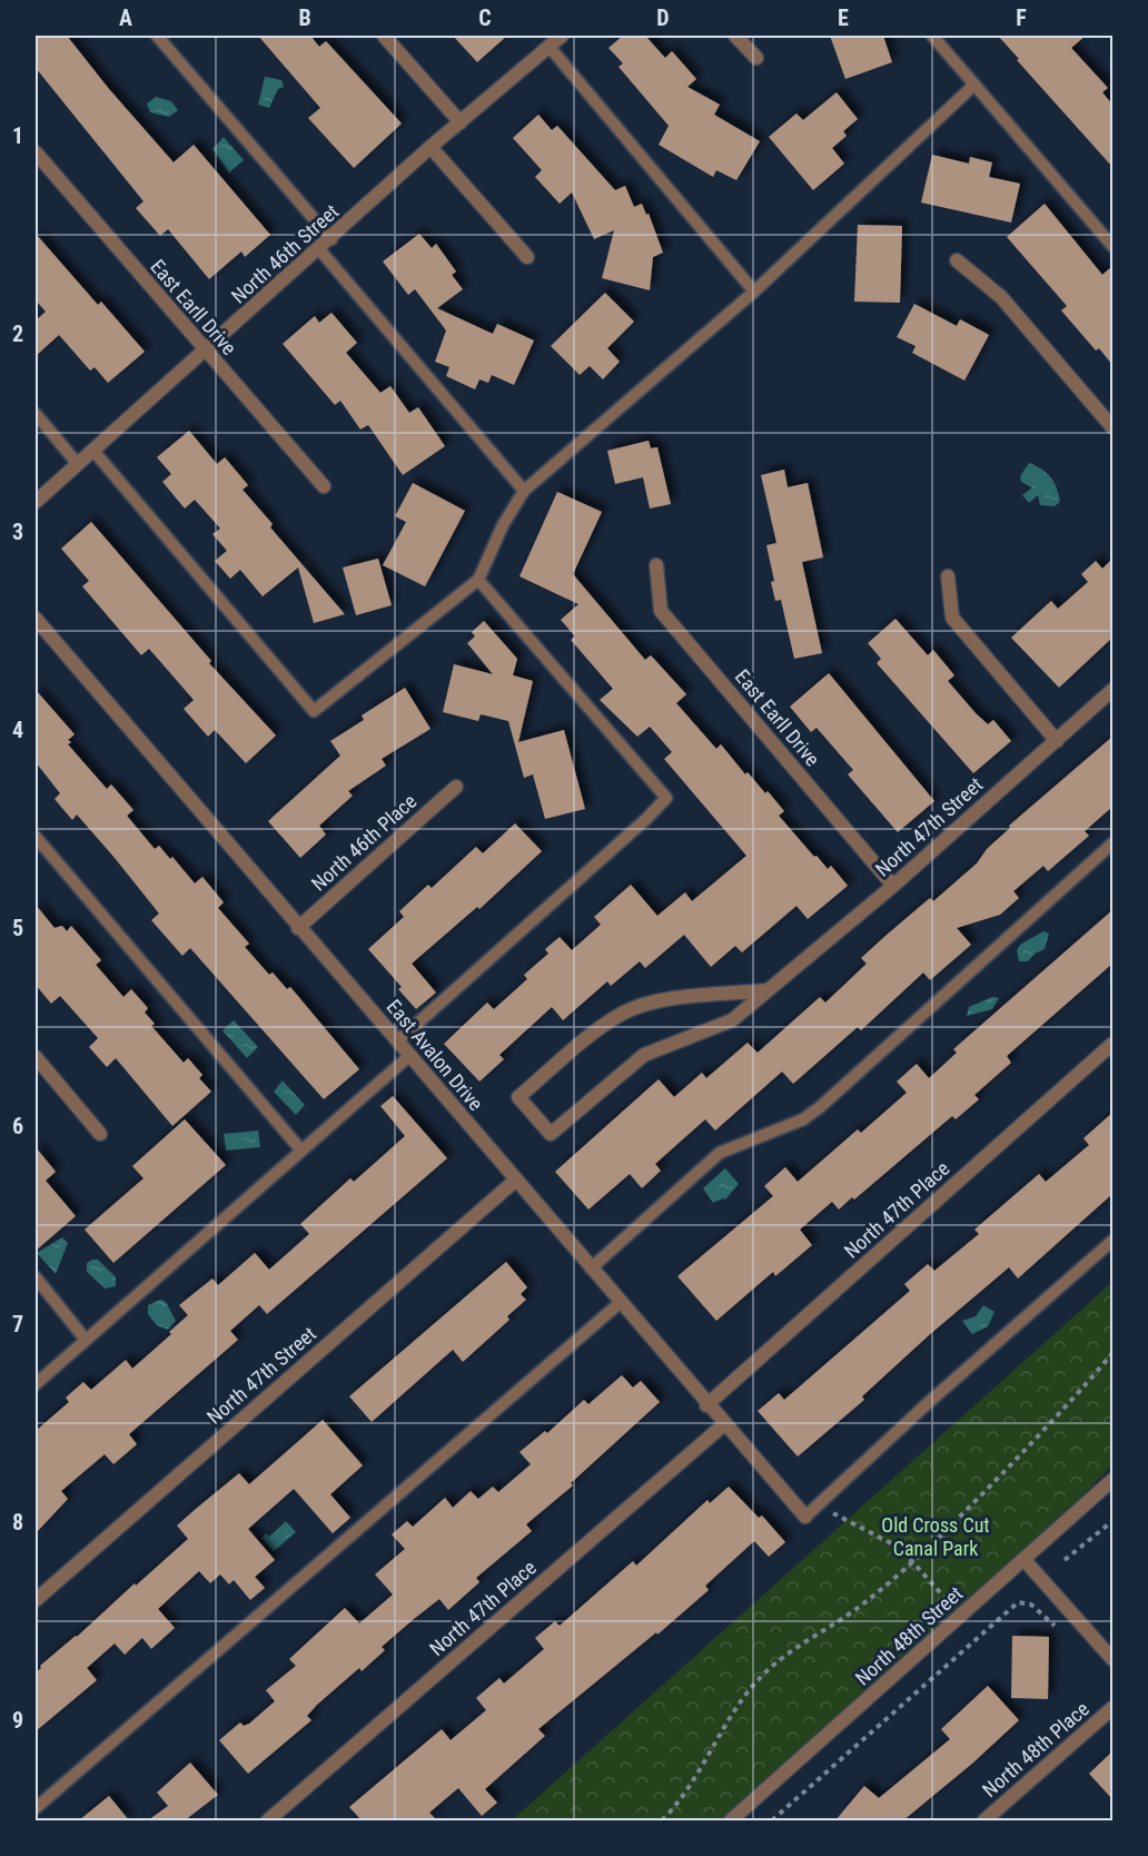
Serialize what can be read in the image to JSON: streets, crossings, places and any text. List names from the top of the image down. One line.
{"streets":{"street":["North 46th Street","East Earll Drive","North 47th Street","North 46th Place","East Avalon Drive","North 47th Place","North 48th Street","North 48th Place"]},"crossings":[["North 46th Street","East Earll Drive"],["East Earll Drive","North 47th Street"],["North 47th Street","East Avalon Drive"],["North 46th Place","East Avalon Drive"],["East Avalon Drive","North 47th Place"]],"parks":["Old Cross Cut Canal Park"],"grid":{"columns":["A","B","C","D","E","F"],"rows":["1","2","3","4","5","6","7","8","9"]}}
